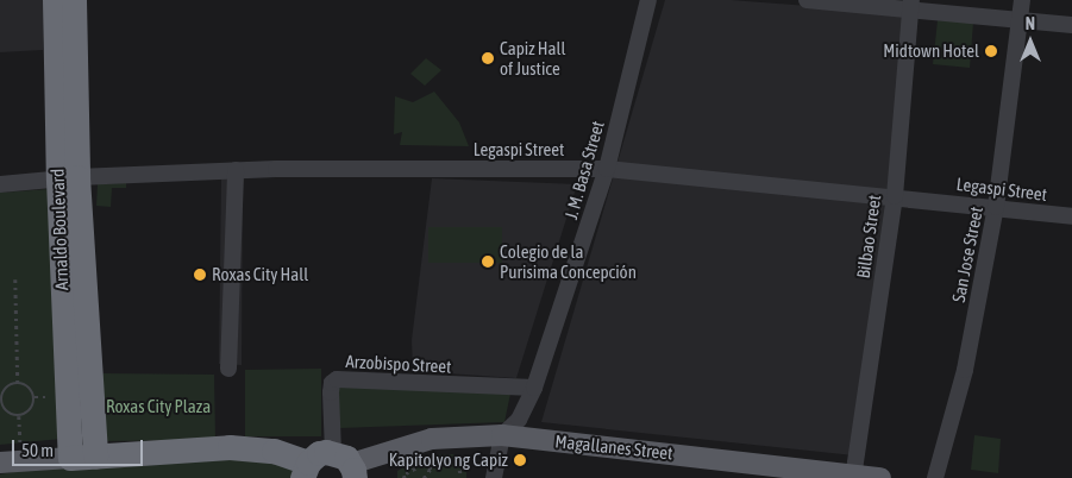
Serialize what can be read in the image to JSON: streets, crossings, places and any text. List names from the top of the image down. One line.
{"streets":{"highway":["Arnaldo Boulevard"],"main road":["Magallanes Street"],"street":["Legaspi Street","J. M. Basa Street","Bilbao Street","San Jose Street","Arzobispo Street"]},"crossings":[["Legaspi Street","J. M. Basa Street"],["Legaspi Street","Arnaldo Boulevard"],["Legaspi Street","Bilbao Street"],["Legaspi Street","San Jose Street"],["J. M. Basa Street","Arzobispo Street"],["J. M. Basa Street","Magallanes Street"],["Bilbao Street","Magallanes Street"],["Arzobispo Street","Magallanes Street"]],"parks":["Roxas City Plaza"],"places":["Midtown Hotel","Capiz Hall of Justice","Colegio de la Purisima Concepción","Roxas City Hall","Kapitolyo ng Capiz"],"scale_bar":"50 m","north":"top"}
